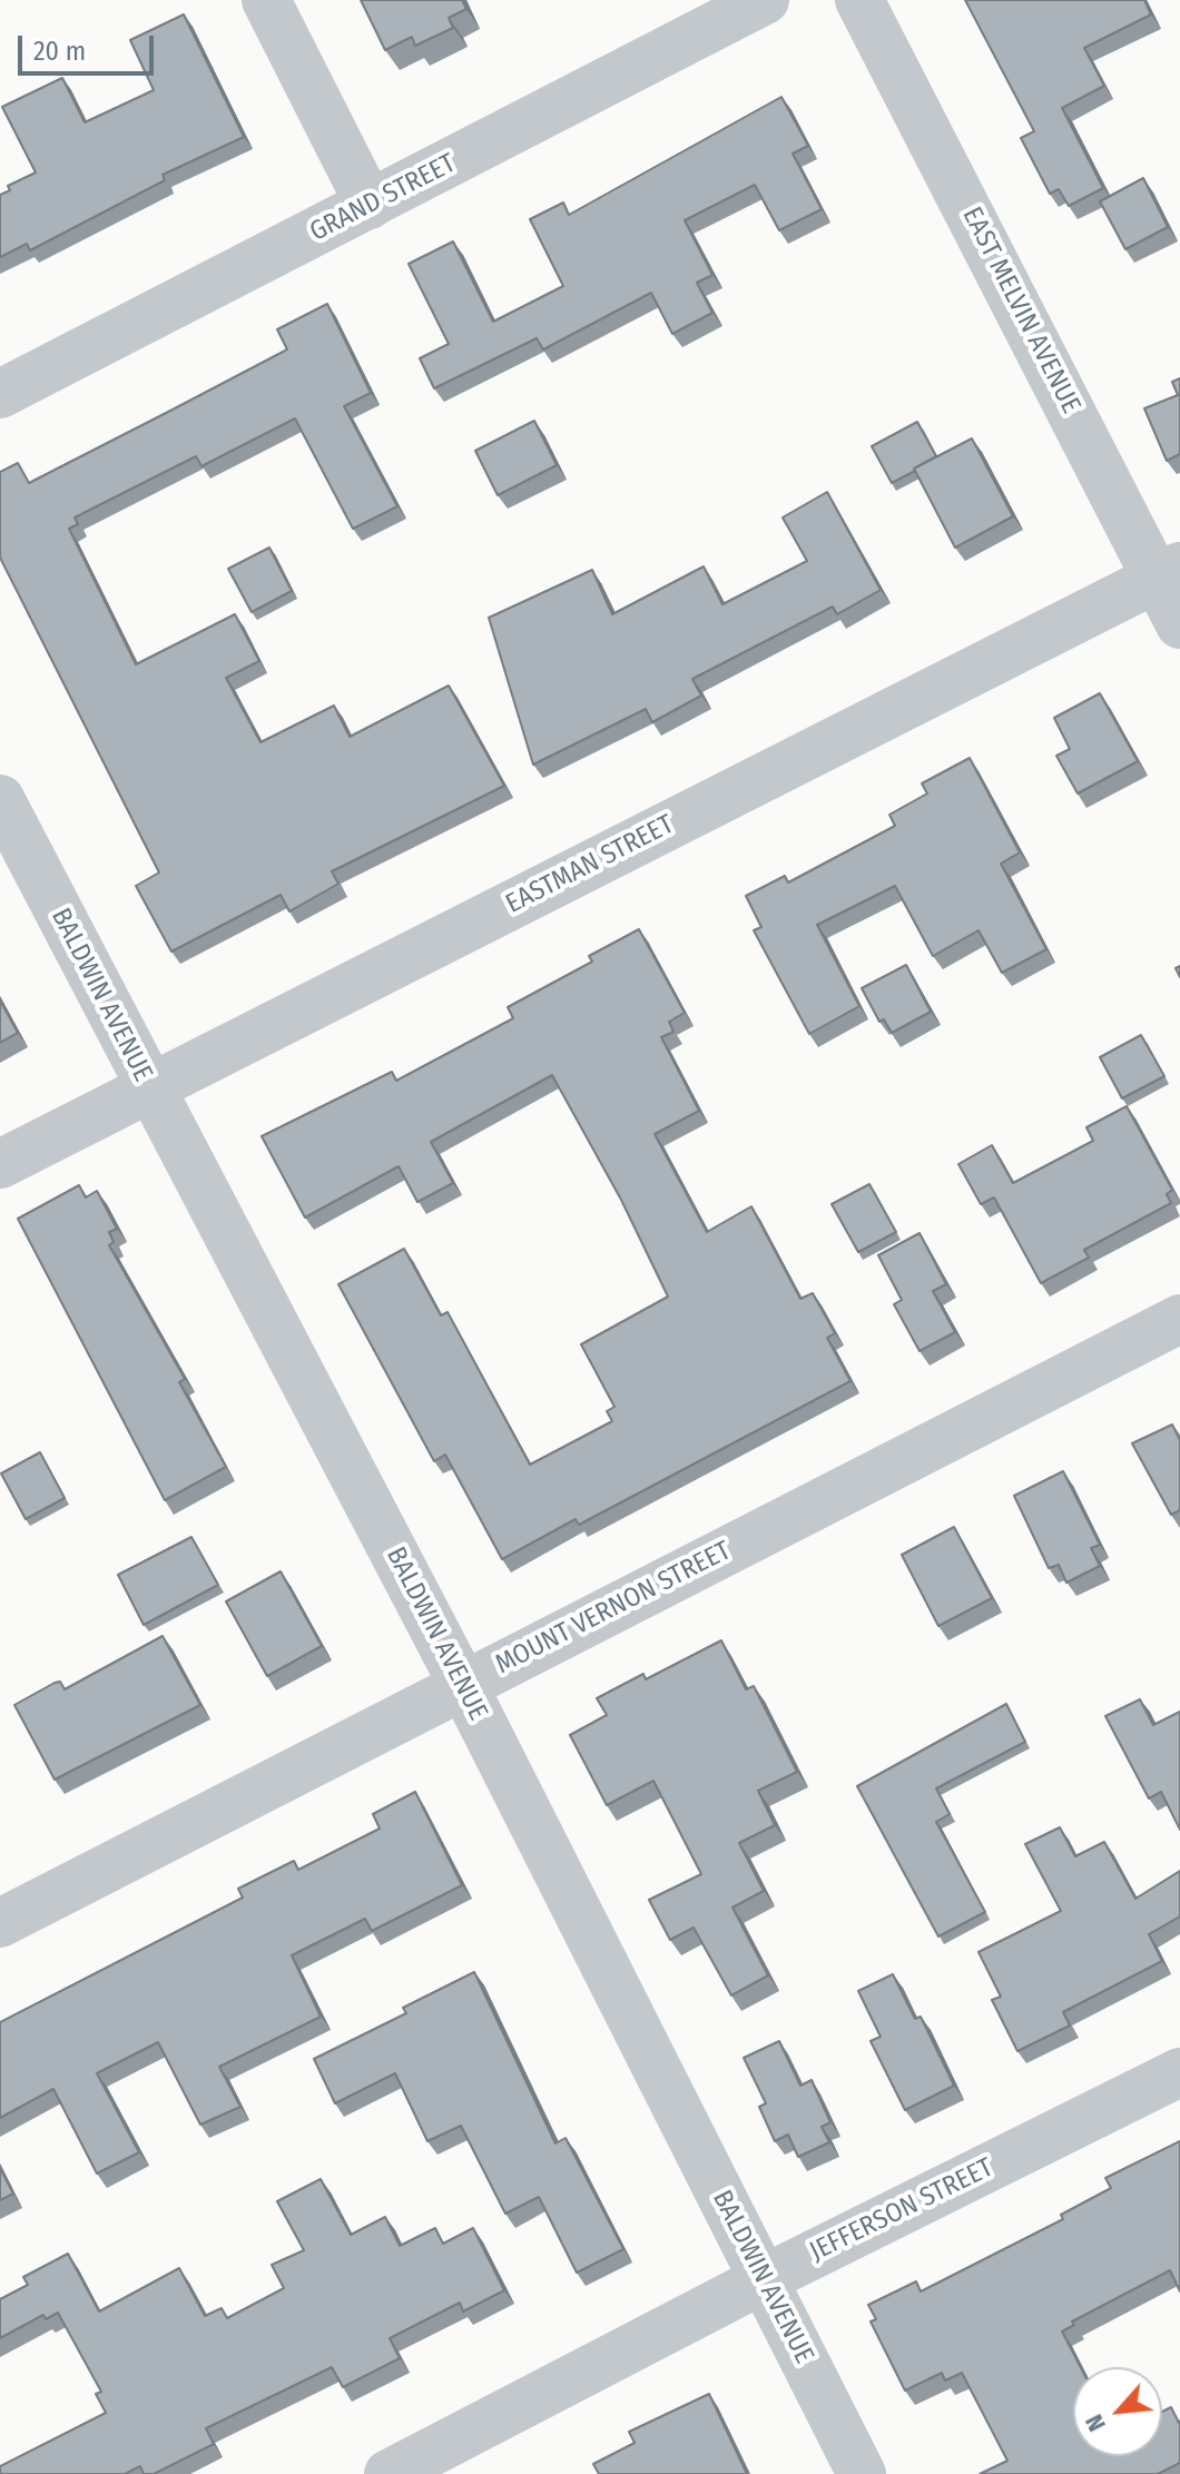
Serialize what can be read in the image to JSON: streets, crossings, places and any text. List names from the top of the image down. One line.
{"streets":{"street":["GRAND STREET","EAST MELVIN AVENUE","EASTMAN STREET","BALDWIN AVENUE","MOUNT VERNON STREET","JEFFERSON STREET"]},"crossings":[["EAST MELVIN AVENUE","EASTMAN STREET"],["EASTMAN STREET","BALDWIN AVENUE"],["BALDWIN AVENUE","MOUNT VERNON STREET"],["BALDWIN AVENUE","JEFFERSON STREET"]],"scale_bar":"20 m","north":"bottom left"}
